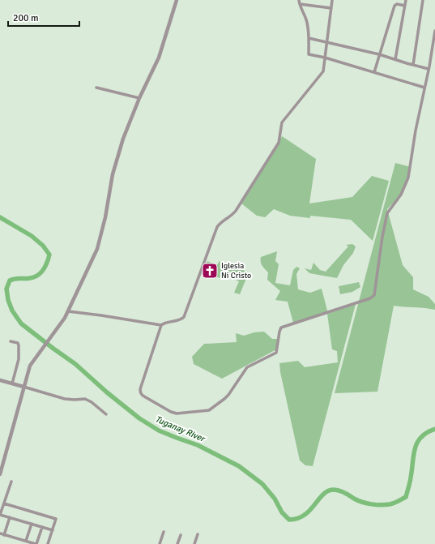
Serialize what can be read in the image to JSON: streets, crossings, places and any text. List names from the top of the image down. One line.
{"water":["Tuganay River"],"places":{"church":["Iglesia Ni Cristo"]},"scale_bar":"200 m"}
